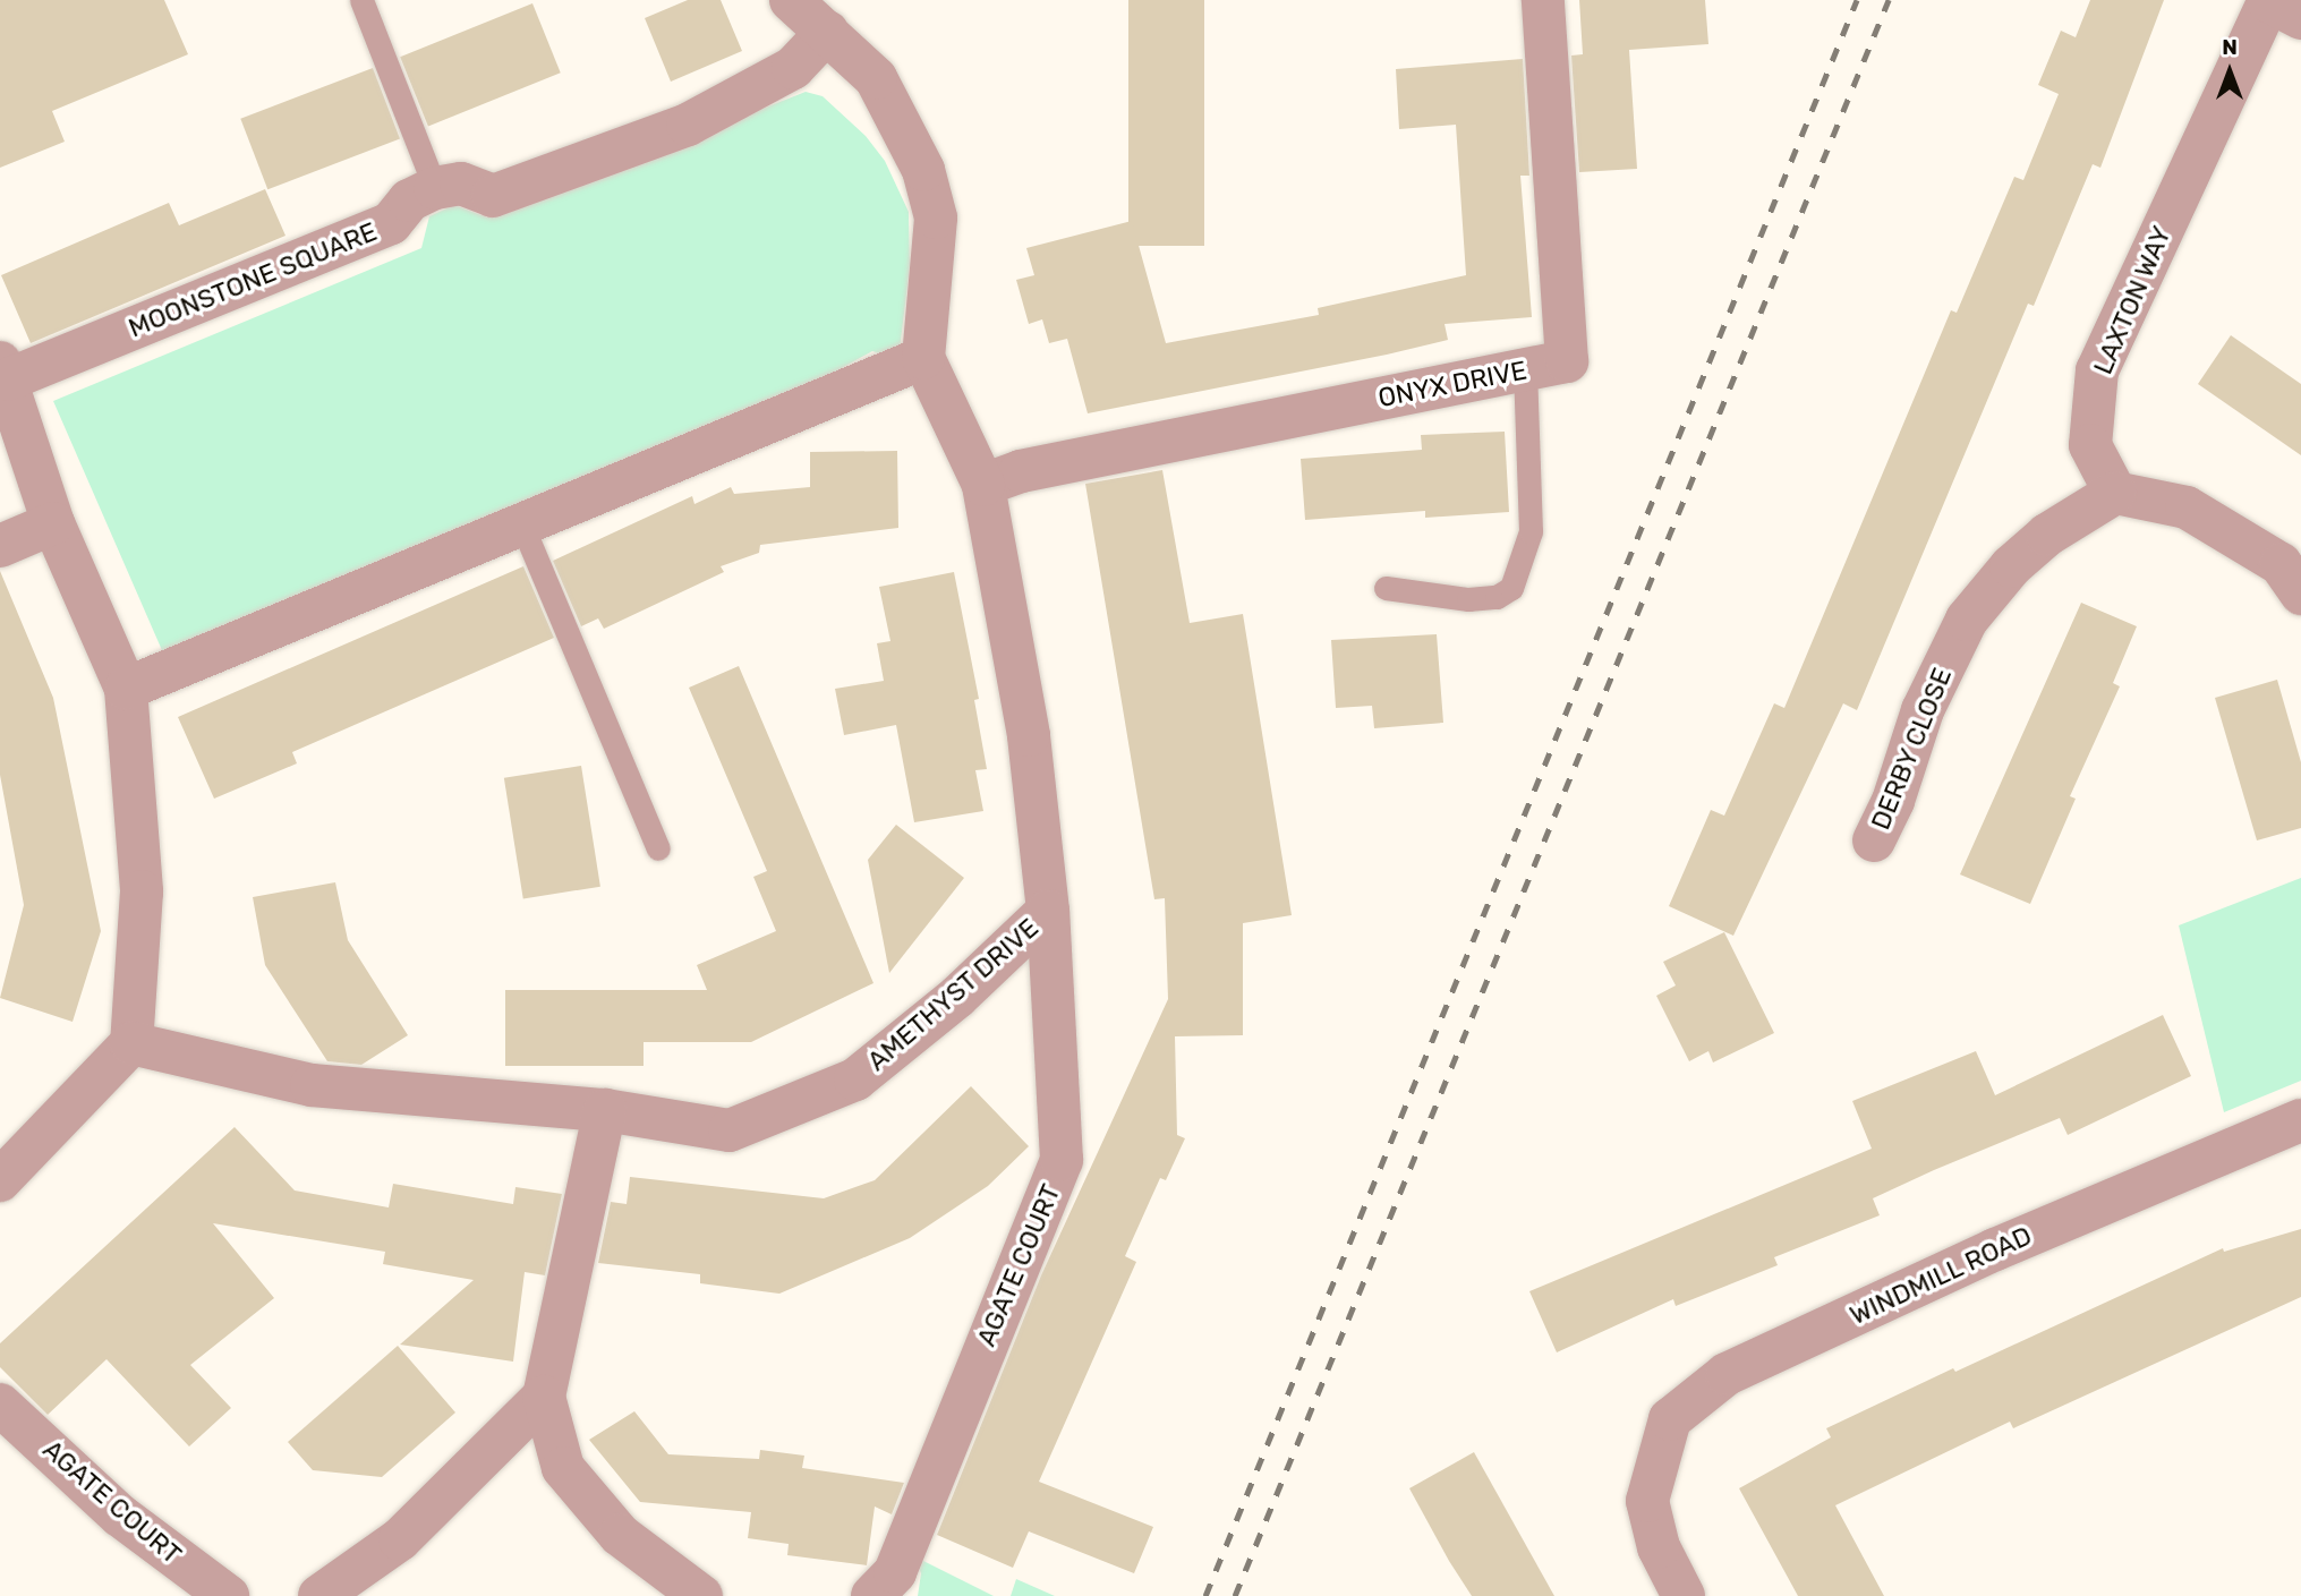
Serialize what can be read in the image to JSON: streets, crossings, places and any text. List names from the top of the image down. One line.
{"streets":{"street":["MOONSTONE SQUARE","LAXTON WAY","ONYX DRIVE","DERBY CLOSE","AMETHYST DRIVE","AGATE COURT","WINDMILL ROAD"]},"crossings":[["LAXTON WAY","DERBY CLOSE"],["ONYX DRIVE","AMETHYST DRIVE"],["AMETHYST DRIVE","AGATE COURT"]],"north":"top"}
